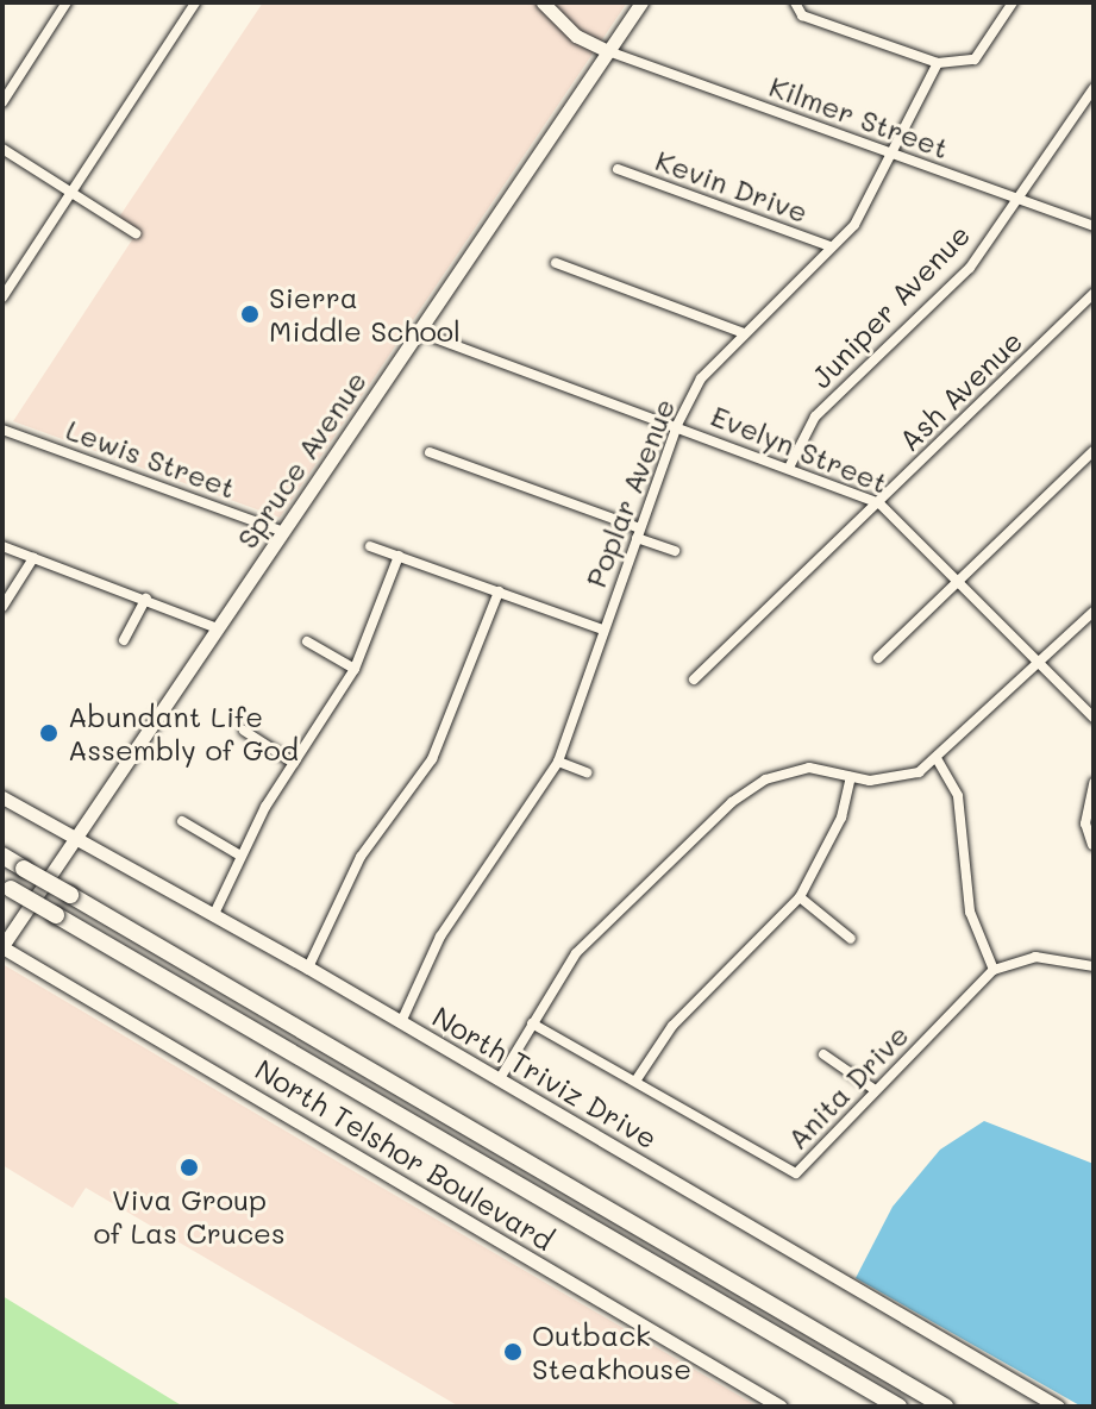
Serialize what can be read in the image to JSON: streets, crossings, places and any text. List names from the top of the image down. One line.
{"streets":{"main road":["Spruce Avenue","North Triviz Drive","North Telshor Boulevard"],"street":["Kilmer Street","Kevin Drive","Juniper Avenue","Ash Avenue","Evelyn Street","Lewis Street","Poplar Avenue","Anita Drive"]},"crossings":[["Kilmer Street","Juniper Avenue"],["Kilmer Street","Spruce Avenue"],["Kilmer Street","Poplar Avenue"],["Kevin Drive","Poplar Avenue"],["Juniper Avenue","Evelyn Street"],["Ash Avenue","Evelyn Street"],["Evelyn Street","Spruce Avenue"],["Evelyn Street","Poplar Avenue"],["Lewis Street","Spruce Avenue"],["Spruce Avenue","North Triviz Drive"],["Spruce Avenue","North Telshor Boulevard"],["Poplar Avenue","North Triviz Drive"]],"places":["Sierra Middle School","Abundant Life Assembly of God","Viva Group of Las Cruces","Outback Steakhouse"]}
